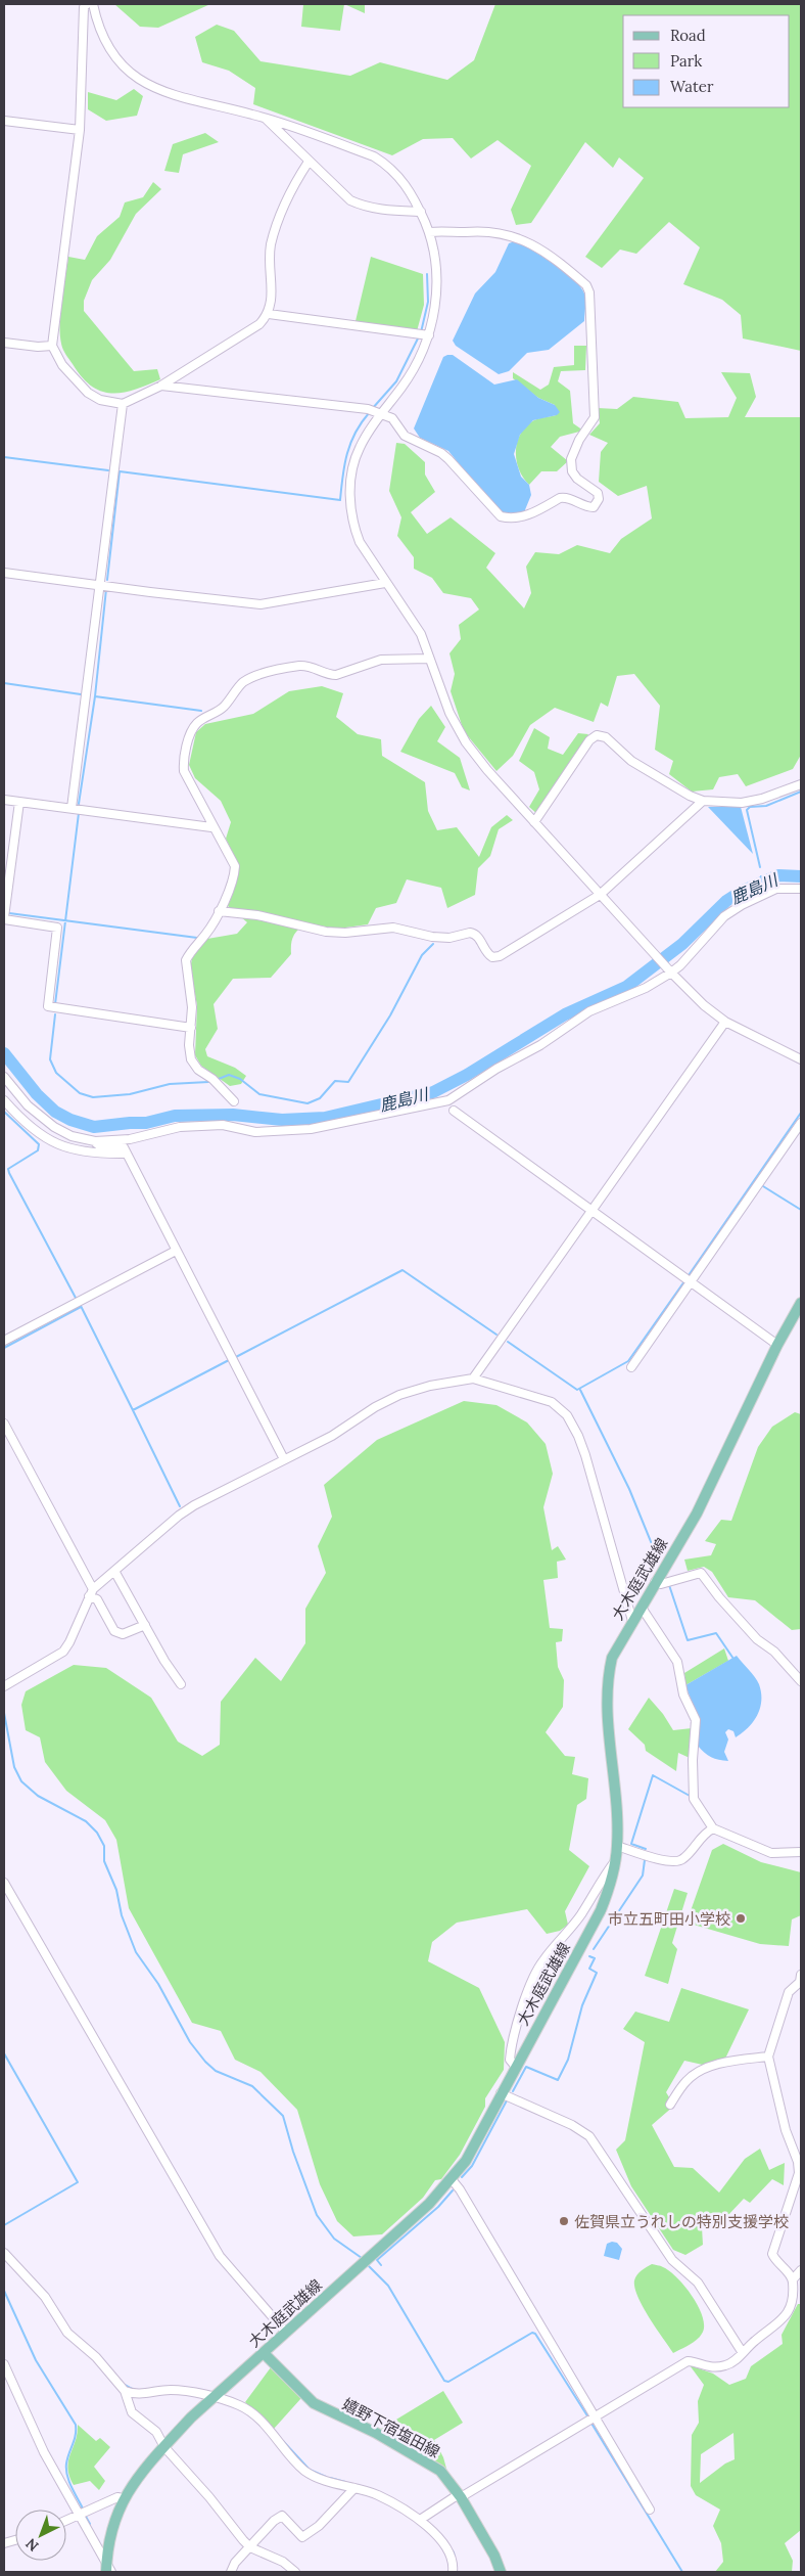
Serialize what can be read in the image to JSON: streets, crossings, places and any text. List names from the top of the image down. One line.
{"streets":{"main road":["大木庭武雄線","嬉野下宿塩田線"]},"crossings":[["大木庭武雄線","嬉野下宿塩田線"]],"water":["鹿島川"],"places":["市立五町田小学校","佐賀県立うれしの特別支援学校"],"legend":["Road","Park","Water"],"north":"bottom left"}
